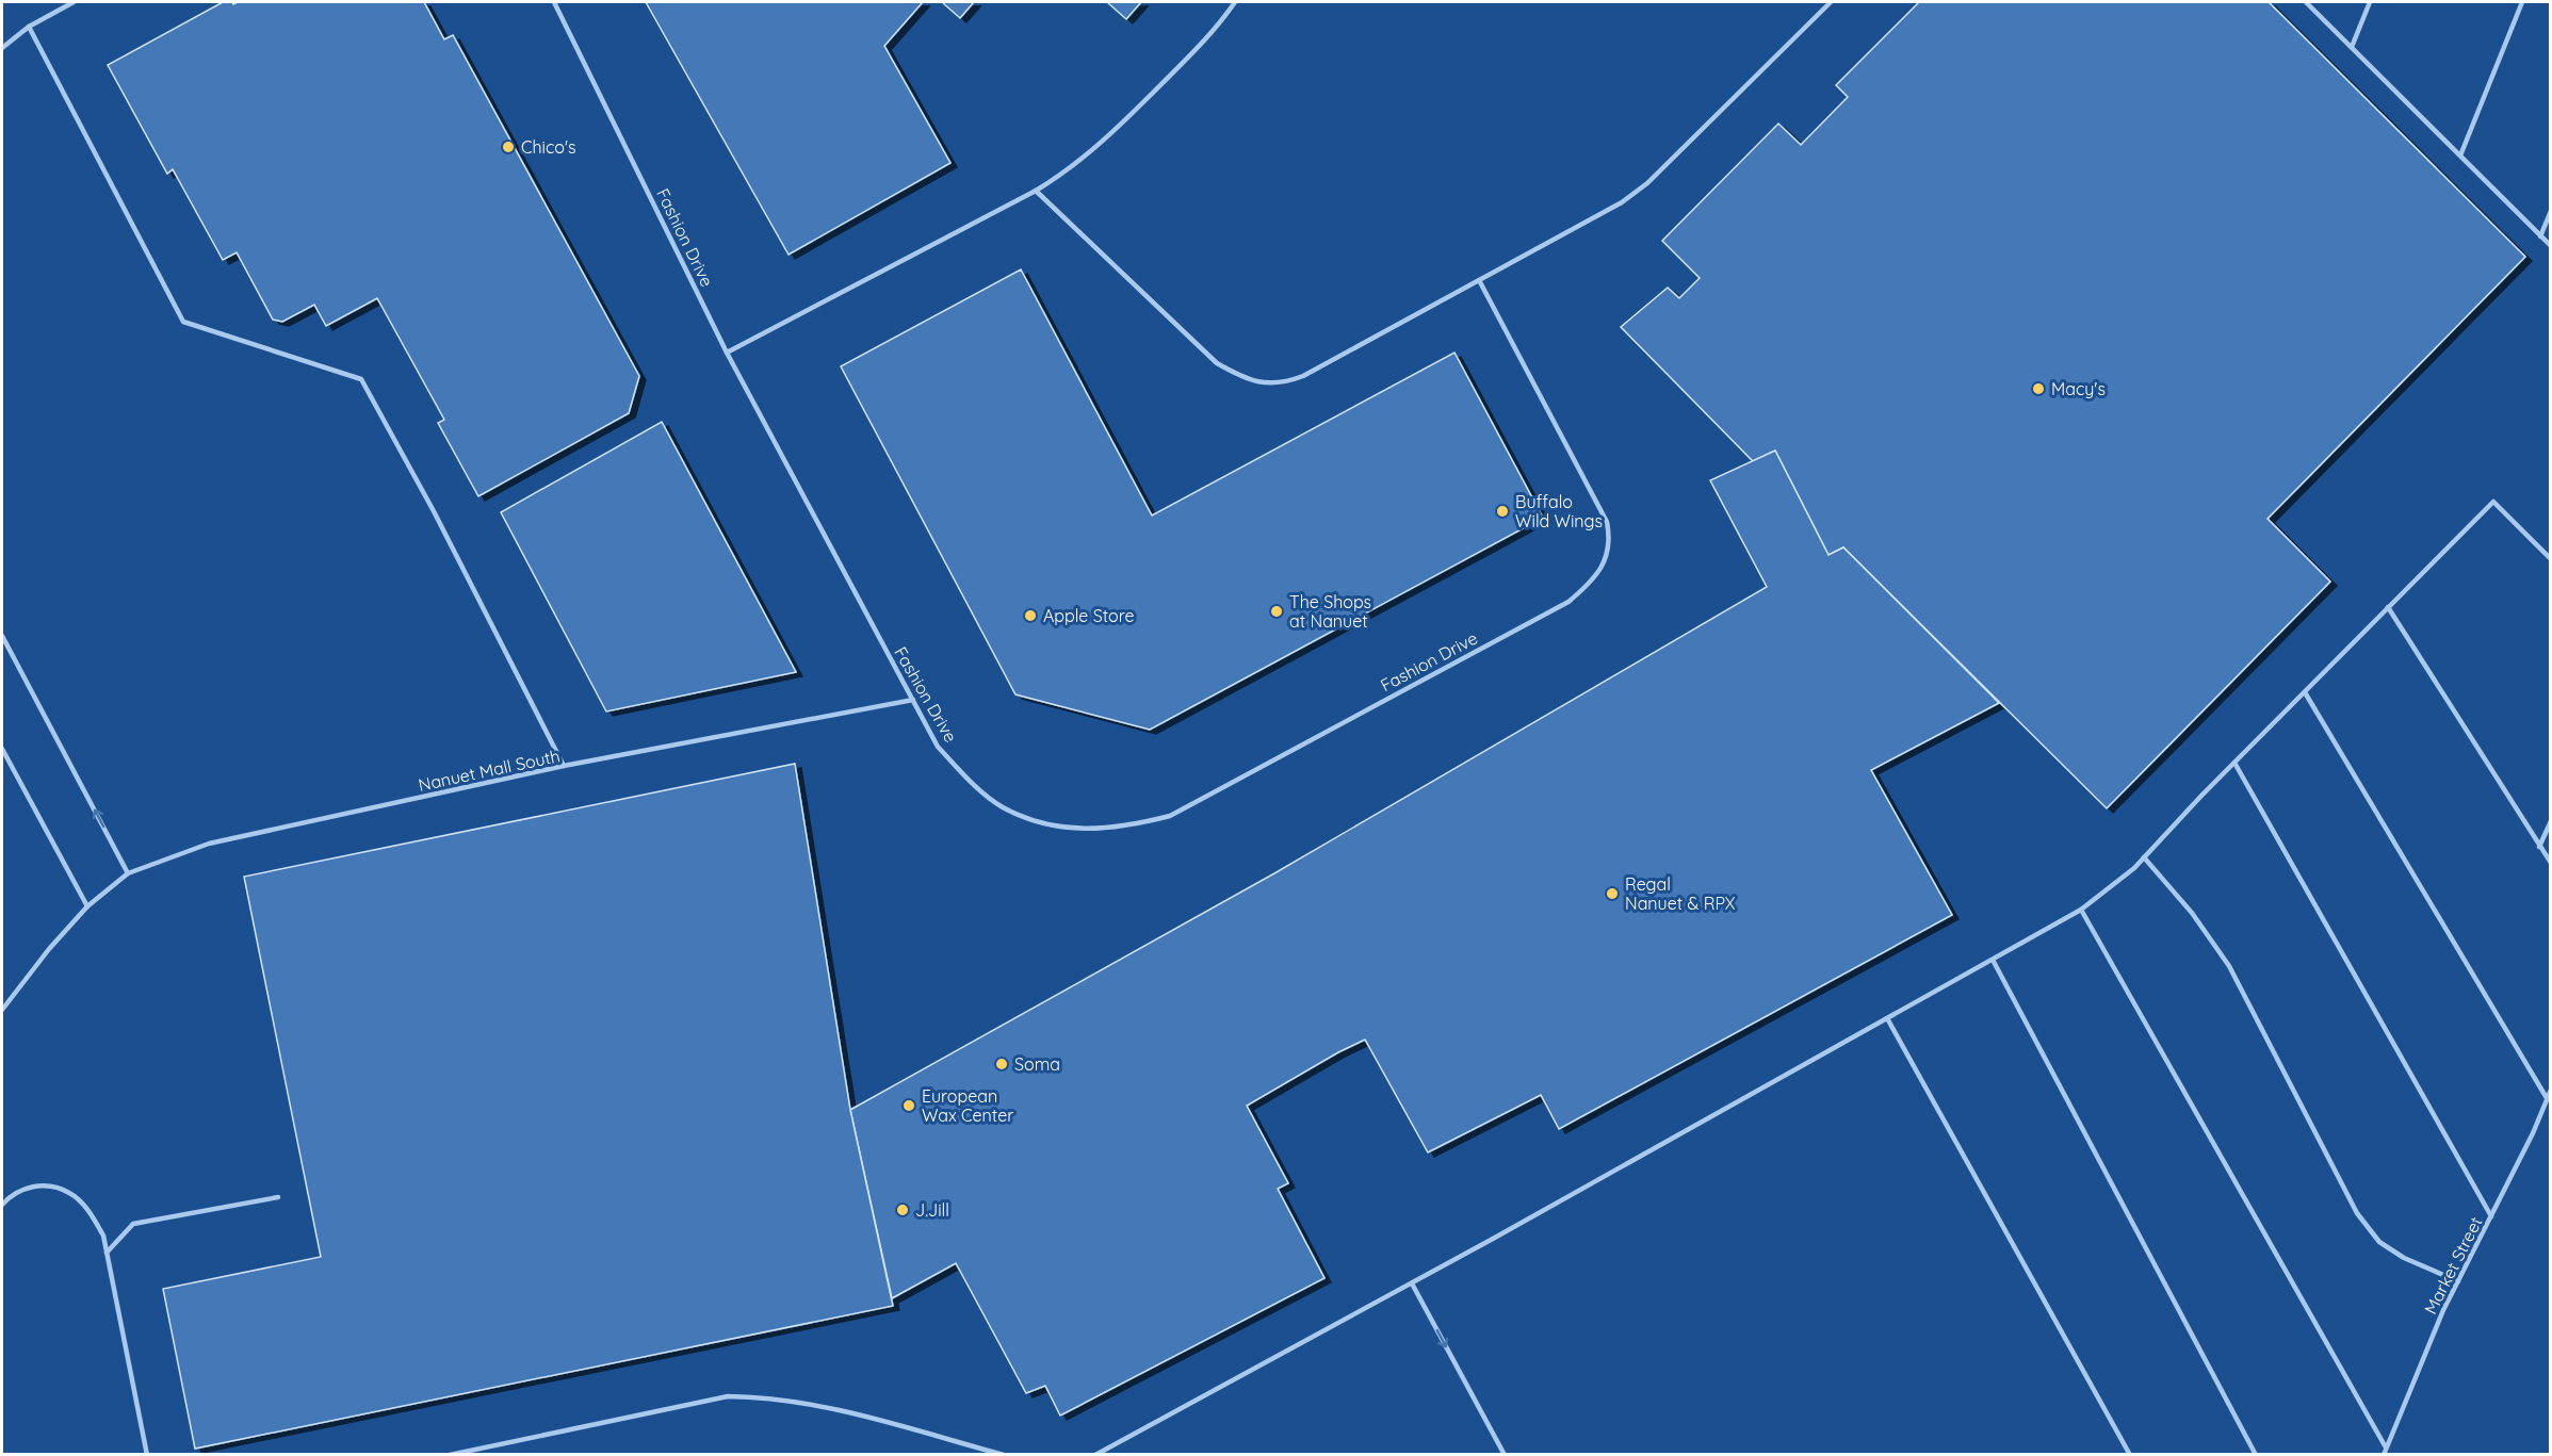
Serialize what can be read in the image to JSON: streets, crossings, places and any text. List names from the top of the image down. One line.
{"streets":{"lane":["Fashion Drive","Nanuet Mall South","Market Street"]},"crossings":[["Fashion Drive","Nanuet Mall South"]],"places":["Chico's","Macy's","Buffalo Wild Wings","The Shops at Nanuet","Apple Store","Regal Nanuet & RPX","Soma","European Wax Center","J.Jill"]}
